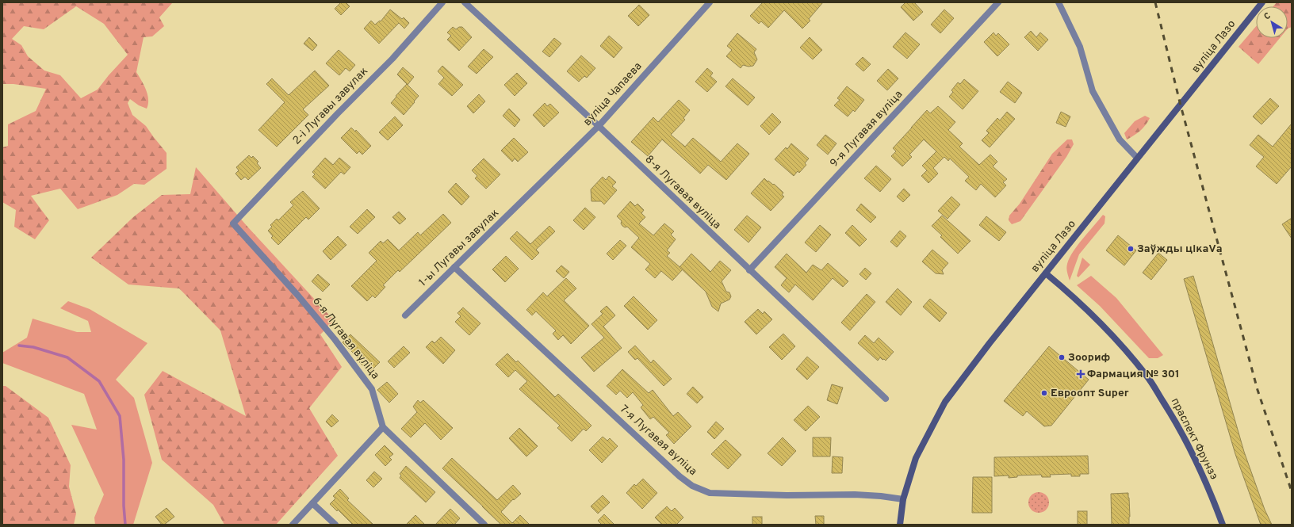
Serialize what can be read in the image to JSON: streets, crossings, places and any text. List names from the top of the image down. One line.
{"streets":{"main road":["вуліца Лазо","праспект Фрунзэ"],"street":["вуліца Чапаева","2-і Лугавы завулак","9-я Лугавая вуліца","8-я Лугавая вуліца","1-ы Лугавы завулак","6-я Лугавая вуліца","7-я Лугавая вуліца"]},"crossings":[["вуліца Лазо","праспект Фрунзэ"],["вуліца Лазо","7-я Лугавая вуліца"],["вуліца Чапаева","8-я Лугавая вуліца"],["вуліца Чапаева","1-ы Лугавы завулак"],["2-і Лугавы завулак","6-я Лугавая вуліца"],["9-я Лугавая вуліца","8-я Лугавая вуліца"],["1-ы Лугавы завулак","7-я Лугавая вуліца"]],"places":{"other":["Заўжды цікаVа","Зоориф","Евроопт Super"],"health":["Фармация № 301"]},"north":"top left"}
